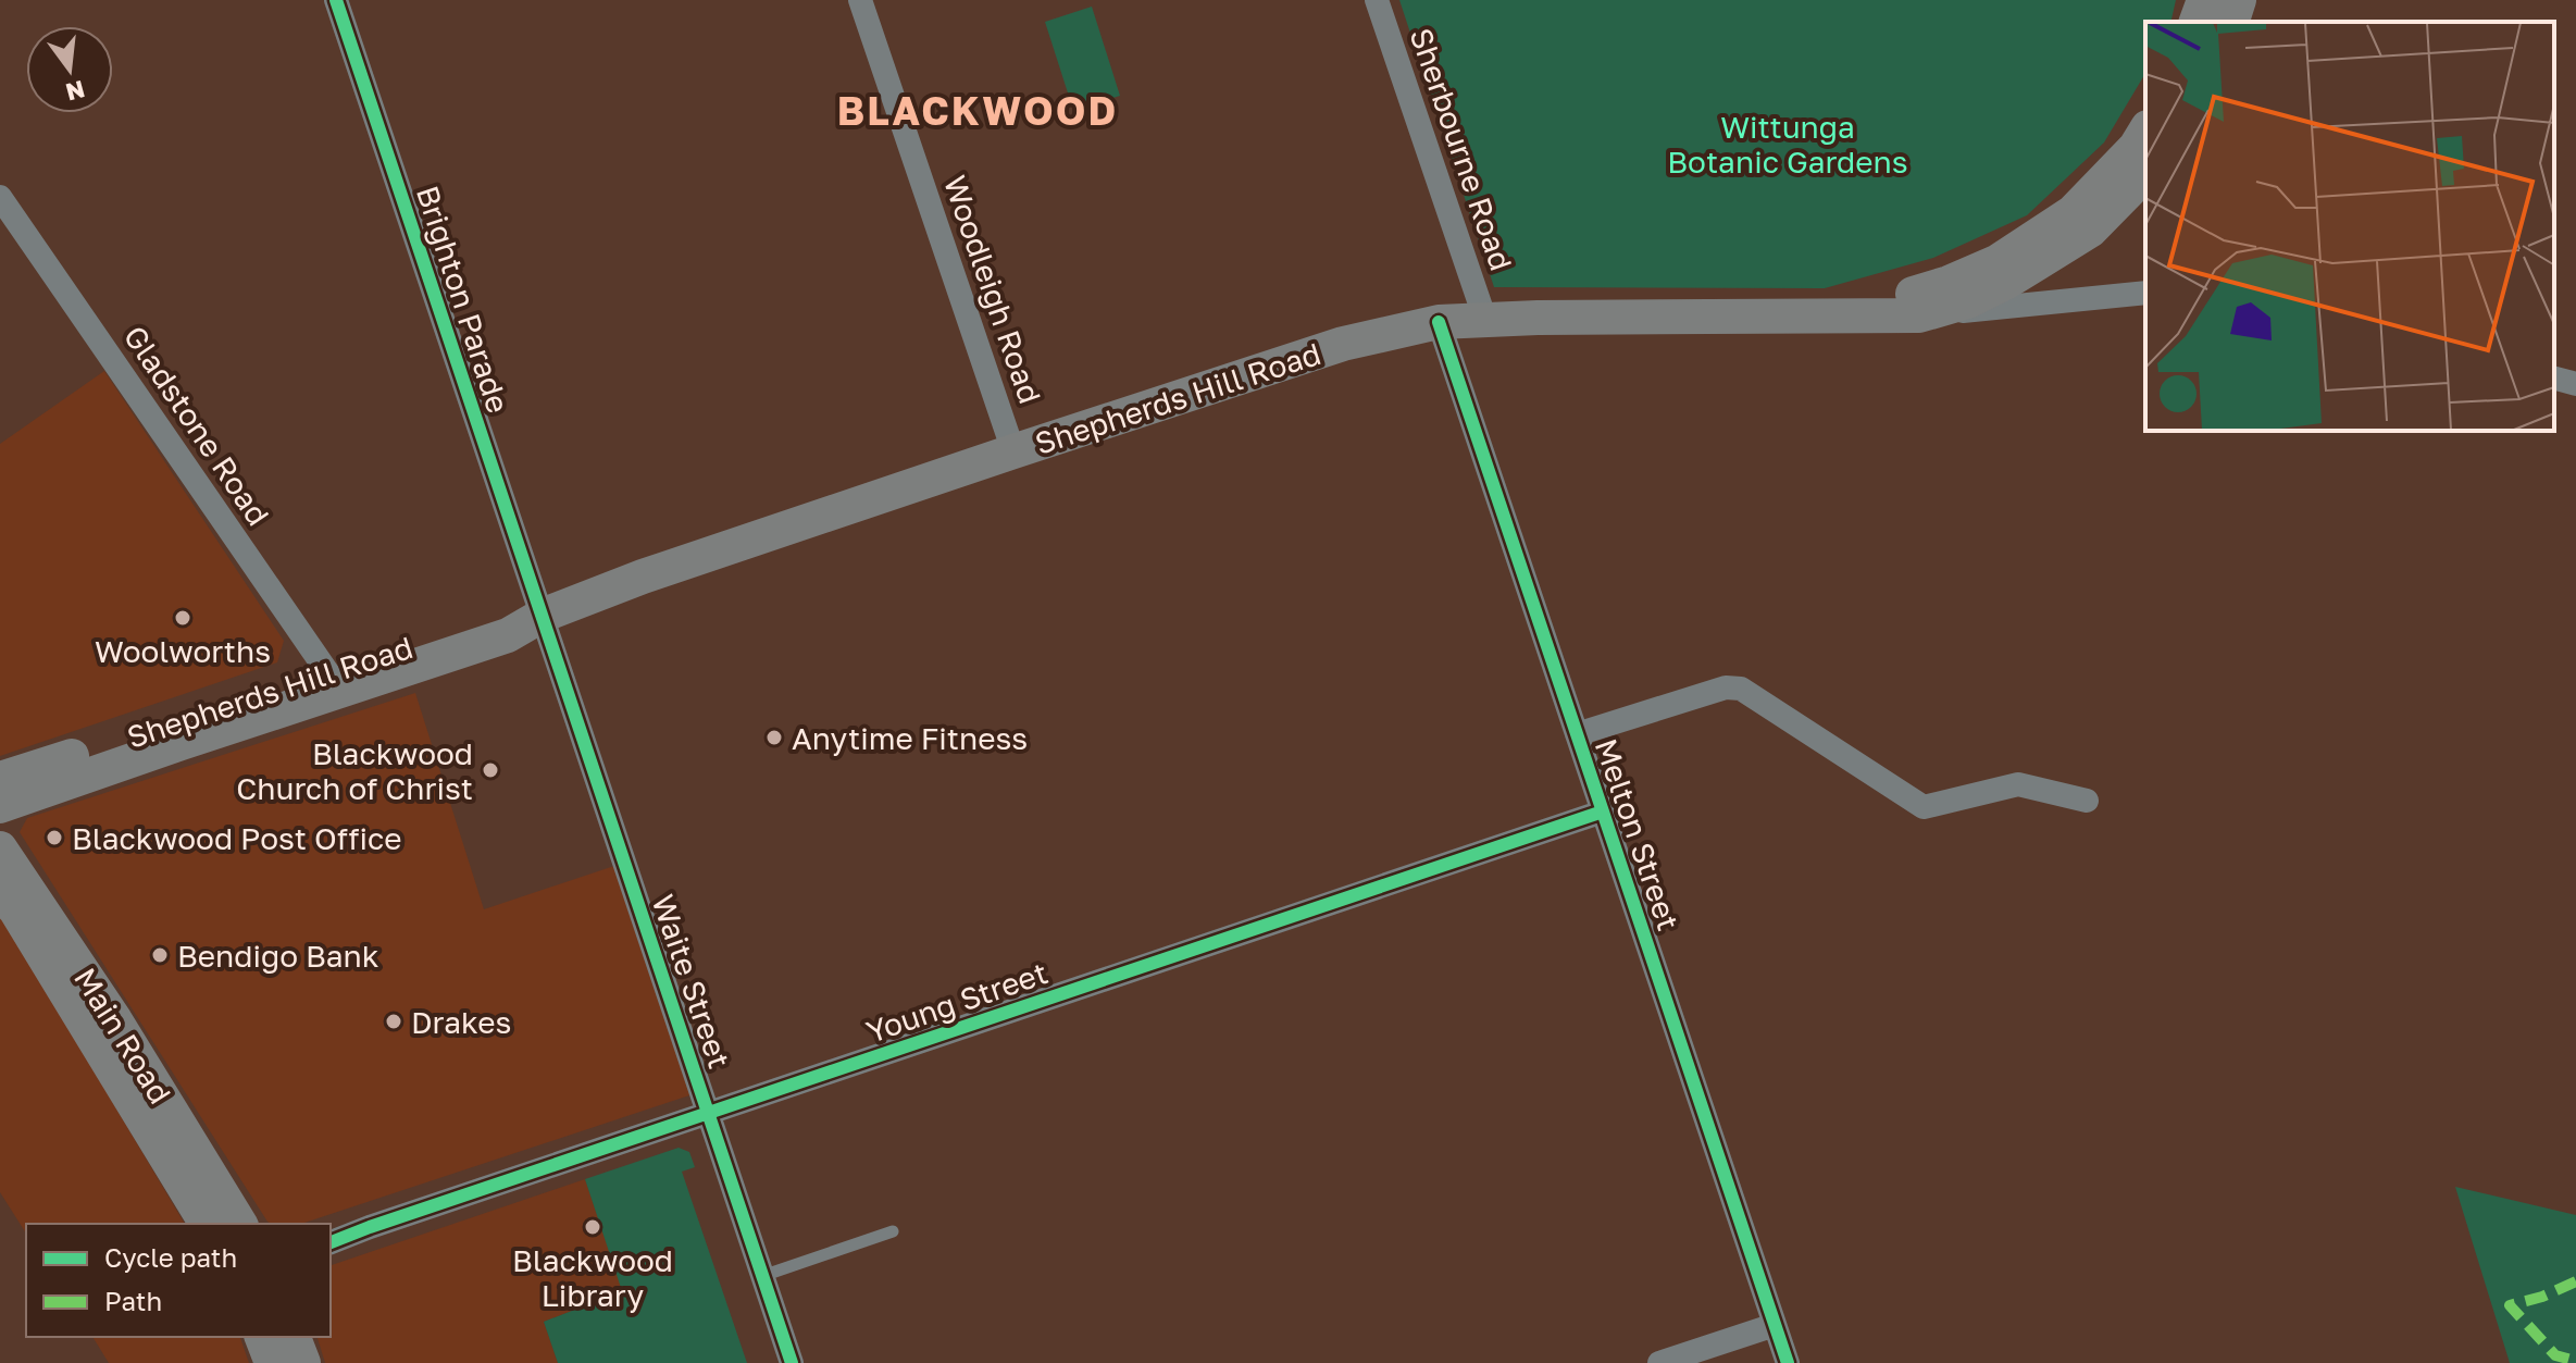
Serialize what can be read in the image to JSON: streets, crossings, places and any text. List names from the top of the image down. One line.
{"streets":{"main road":["Shepherds Hill Road","Main Road"],"street":["Sherbourne Road","Woodleigh Road","Brighton Parade","Gladstone Road","Melton Street","Waite Street","Young Street"]},"crossings":[["Sherbourne Road","Shepherds Hill Road"],["Woodleigh Road","Shepherds Hill Road"],["Brighton Parade","Shepherds Hill Road"],["Brighton Parade","Waite Street"],["Shepherds Hill Road","Gladstone Road"],["Shepherds Hill Road","Melton Street"],["Shepherds Hill Road","Waite Street"],["Melton Street","Young Street"],["Waite Street","Young Street"]],"districts":["BLACKWOOD"],"parks":["Wittunga Botanic Gardens"],"places":["Woolworths","Anytime Fitness","Blackwood Church of Christ","Blackwood Post Office","Bendigo Bank","Drakes","Blackwood Library"],"legend":["Cycle path","Path"],"north":"bottom"}
